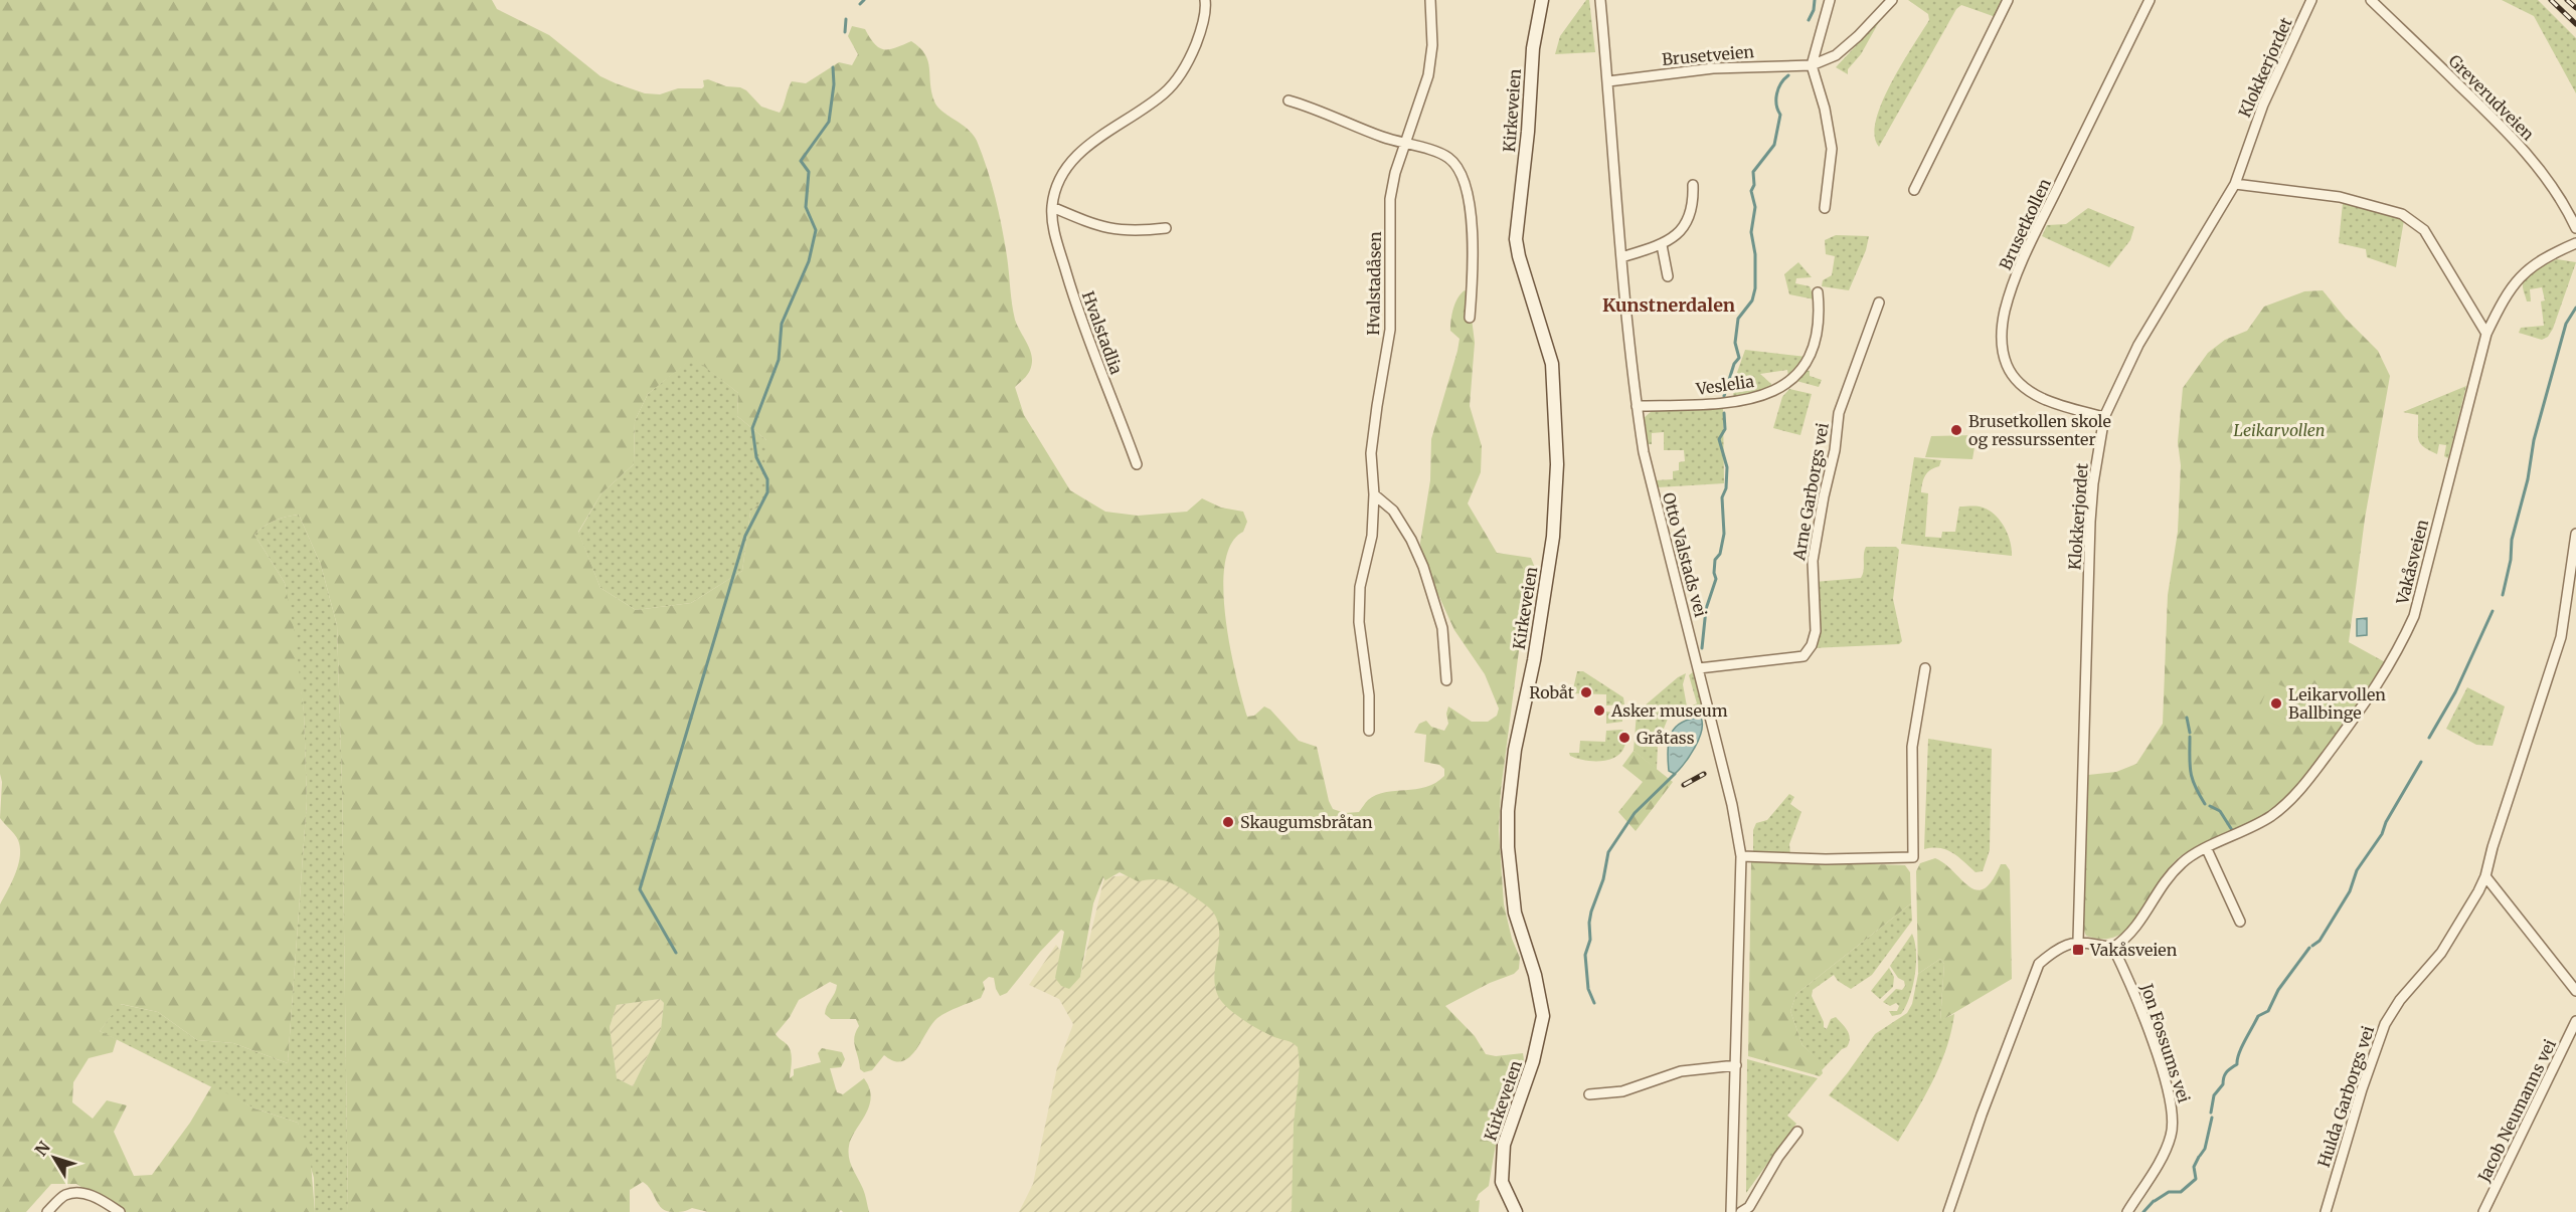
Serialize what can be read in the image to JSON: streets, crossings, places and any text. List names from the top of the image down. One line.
{"streets":{"main road":["Kirkeveien"],"street":["Brusetveien","Klokkerjordet","Greverudveien","Brusetkollen","Hvalstadåsen","Hvalstadlia","Veslelia","Arne Garborgs vei","Otto Valstads vei","Vakåsveien","Jon Fossums vei","Hulda Garborgs vei","Jacob Neumanns vei"]},"crossings":[["Brusetveien","Otto Valstads vei"],["Klokkerjordet","Brusetkollen"],["Veslelia","Otto Valstads vei"],["Arne Garborgs vei","Otto Valstads vei"],["Vakåsveien","Jon Fossums vei"]],"districts":["Kunstnerdalen"],"parks":["Leikarvollen"],"places":{"other":["Brusetkollen skole og ressurssenter","Robåt","Leikarvollen Ballbinge","Asker museum","Gråtass","Skaugumsbråtan"],"transit":["Vakåsveien"]},"north":"top left"}
